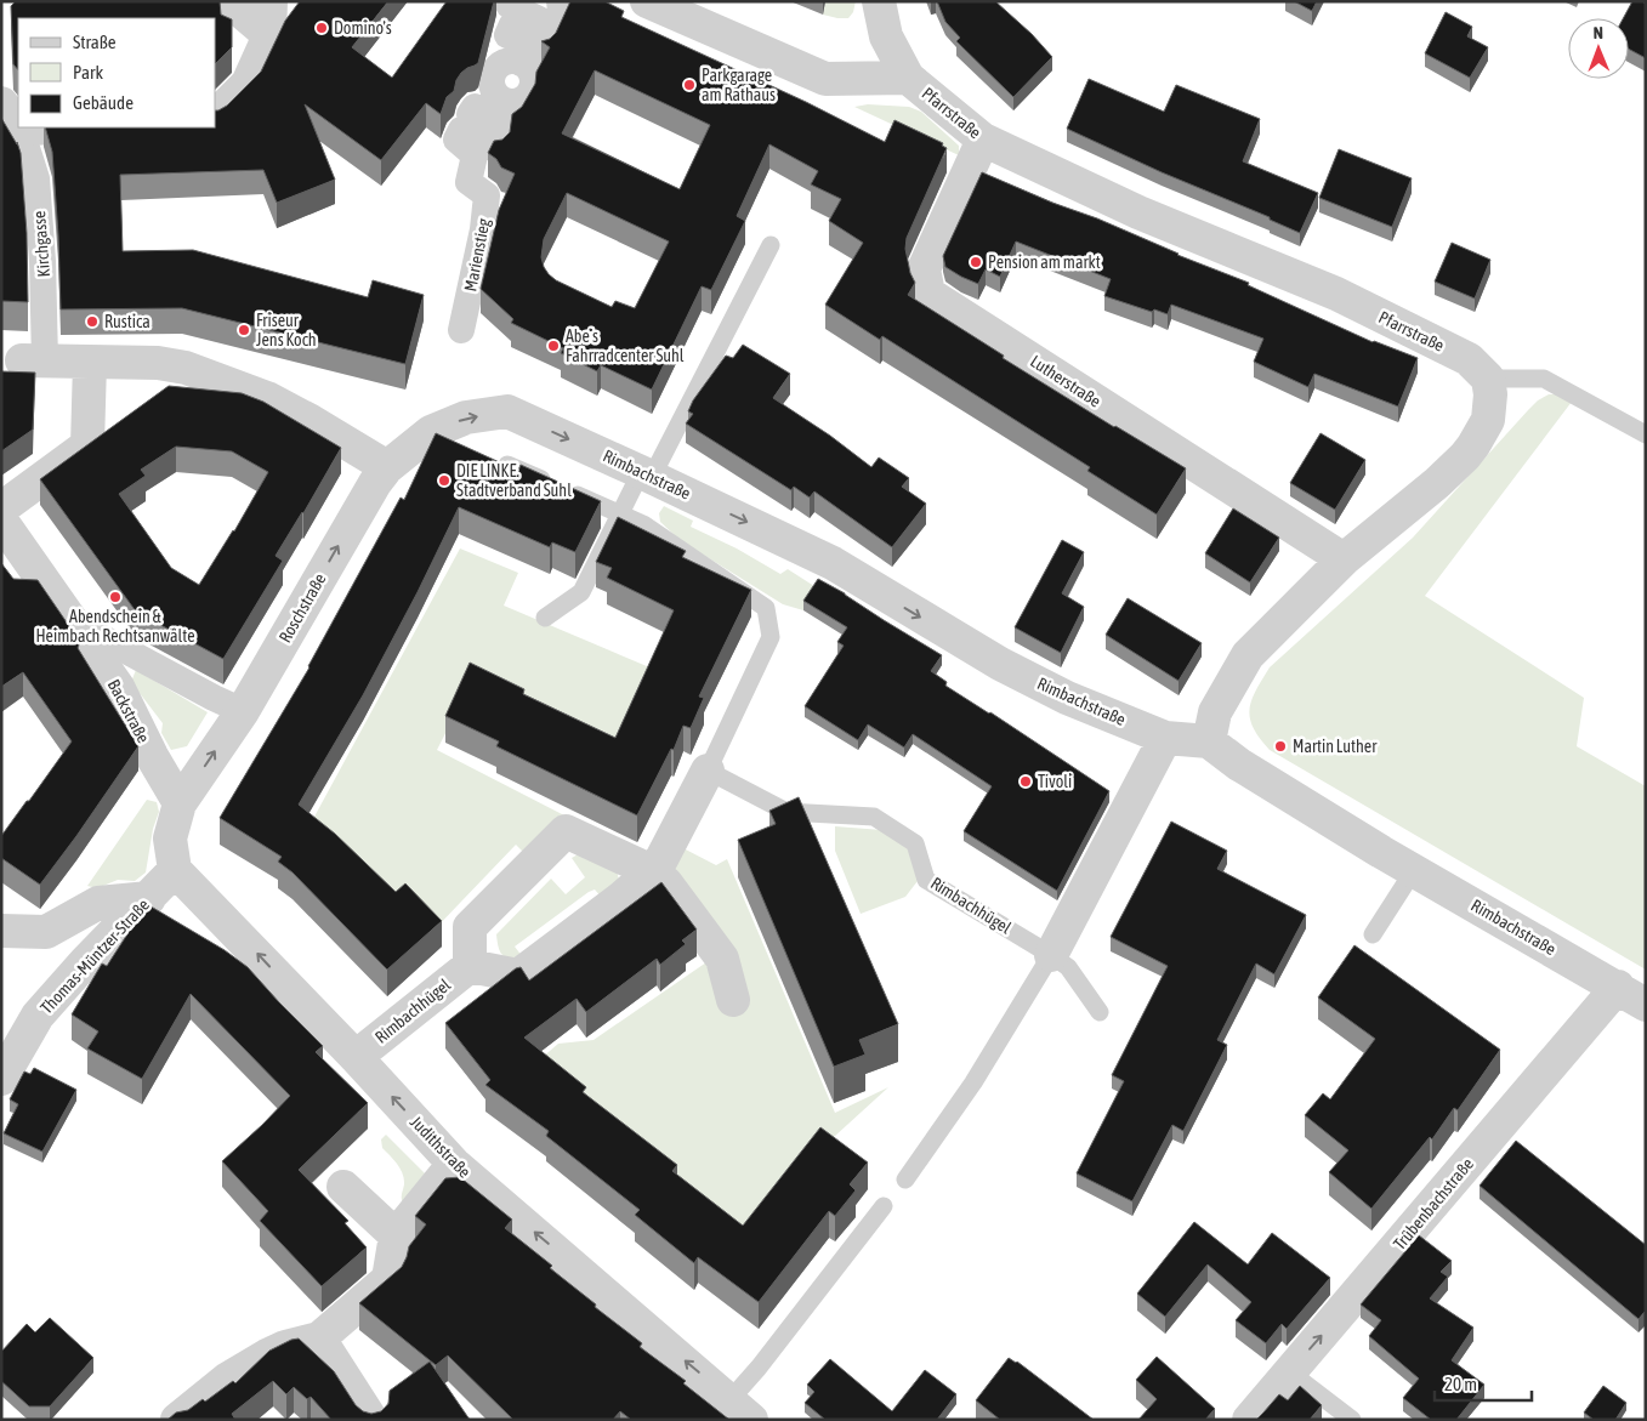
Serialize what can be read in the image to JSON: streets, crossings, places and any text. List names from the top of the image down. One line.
{"streets":{"street":["Pfarrstraße","Kirchgasse","Marienstieg","Lutherstraße","Rimbachstraße","Roschstraße","Backstraße","Rimbachhügel","Thomas-Müntzer-Straße","Judithstraße","Trübenbachstraße"]},"crossings":[["Pfarrstraße","Lutherstraße"],["Rimbachstraße","Roschstraße"],["Rimbachstraße","Trübenbachstraße"],["Roschstraße","Backstraße"],["Roschstraße","Thomas-Müntzer-Straße"],["Roschstraße","Judithstraße"],["Rimbachhügel","Judithstraße"],["Thomas-Müntzer-Straße","Judithstraße"]],"one_way":["Rimbachstraße","Roschstraße","Judithstraße","Trübenbachstraße"],"places":["Domino's","Parkgarage am Rathaus","Pension am markt","Rustica","Friseur Jens Koch","Abe´s Fahrradcenter Suhl","DIE LINKE. Stadtverband Suhl","Abendschein & Heimbach Rechtsanwälte","Martin Luther","Tivoli"],"legend":["Straße","Park","Gebäude"],"scale_bar":"20 m","north":"top"}
